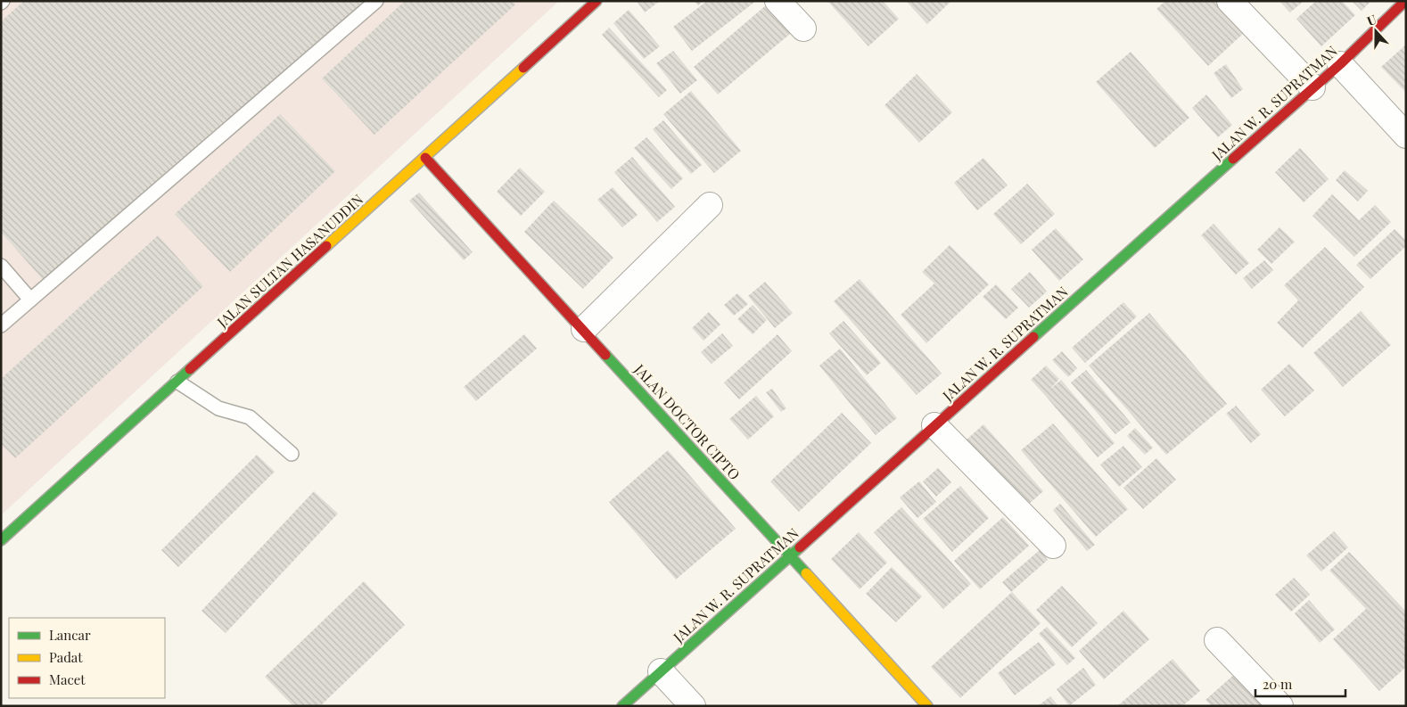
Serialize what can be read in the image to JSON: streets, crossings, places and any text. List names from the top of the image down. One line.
{"streets":{"street":["JALAN W. R. SUPRATMAN","JALAN SULTAN HASANUDDIN","JALAN DOCTOR CIPTO"]},"crossings":[["JALAN W. R. SUPRATMAN","JALAN DOCTOR CIPTO"],["JALAN SULTAN HASANUDDIN","JALAN DOCTOR CIPTO"]],"legend":["Lancar","Padat","Macet"],"scale_bar":"20 m","north":"top"}
